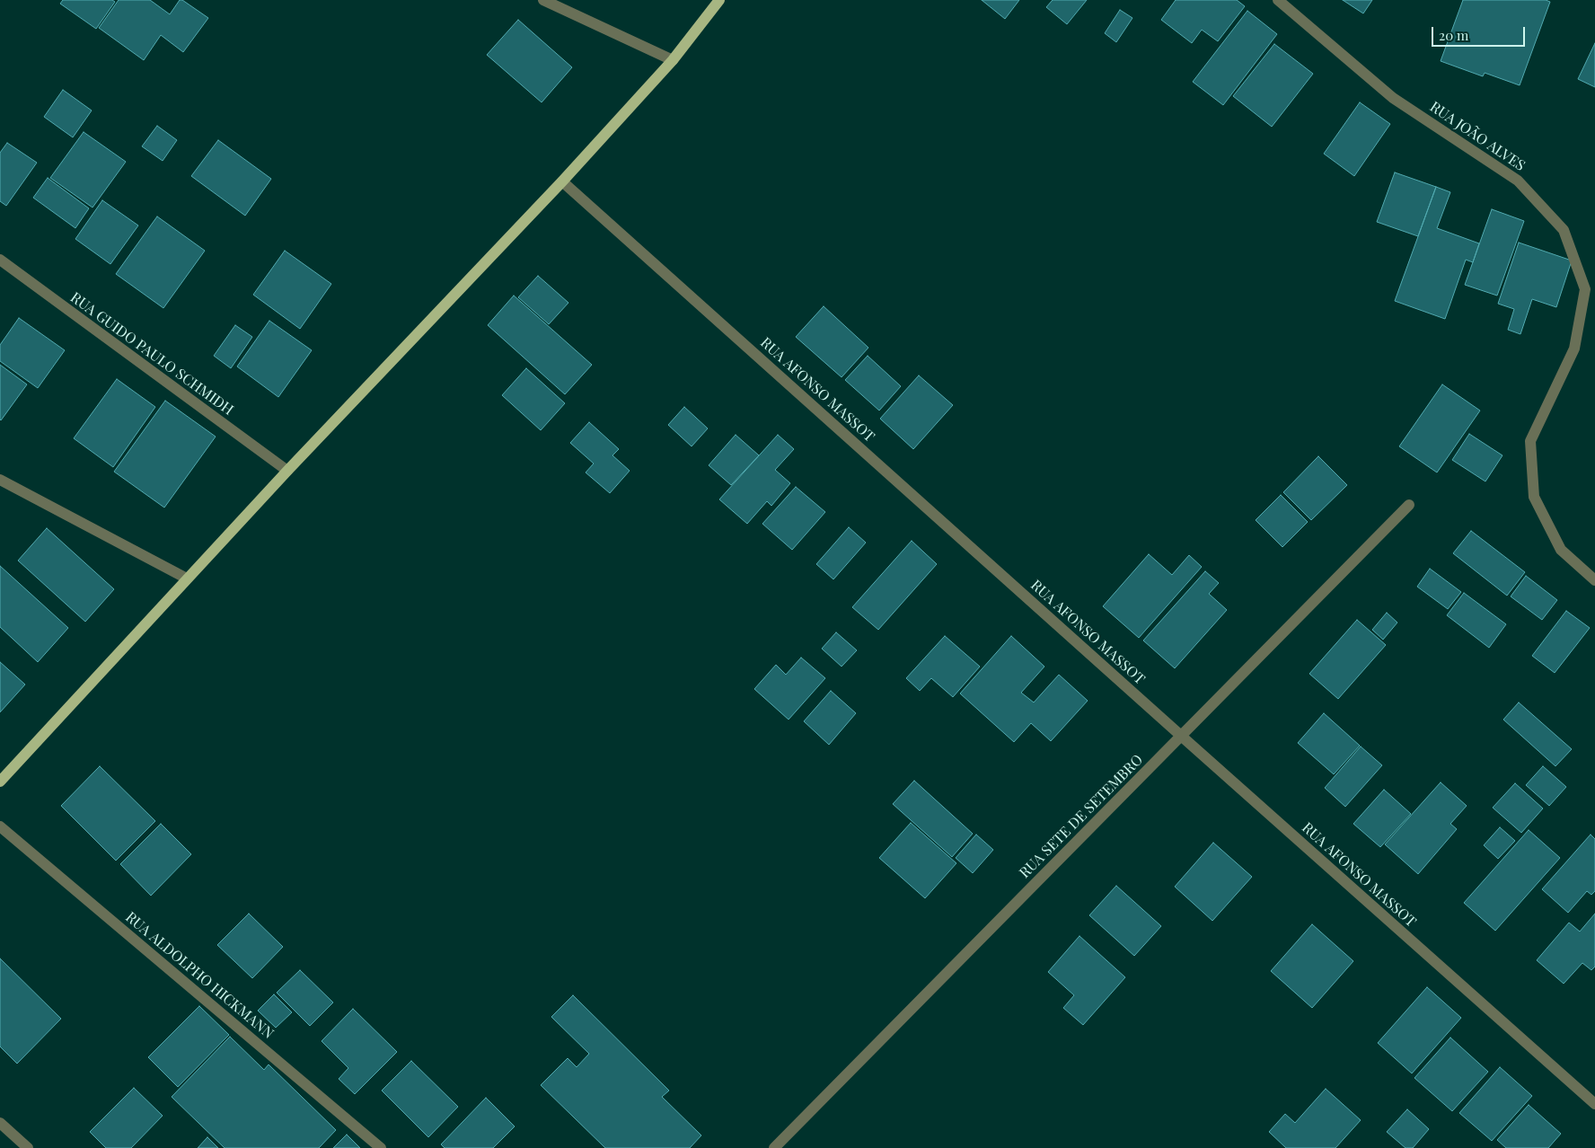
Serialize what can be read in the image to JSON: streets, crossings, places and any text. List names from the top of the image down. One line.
{"streets":{"street":["RUA JOÃO ALVES","RUA GUIDO PAULO SCHMIDH","RUA AFONSO MASSOT","RUA SETE DE SETEMBRO","RUA ALDOLPHO HICKMANN"]},"crossings":[["RUA AFONSO MASSOT","RUA SETE DE SETEMBRO"]],"scale_bar":"20 m"}
